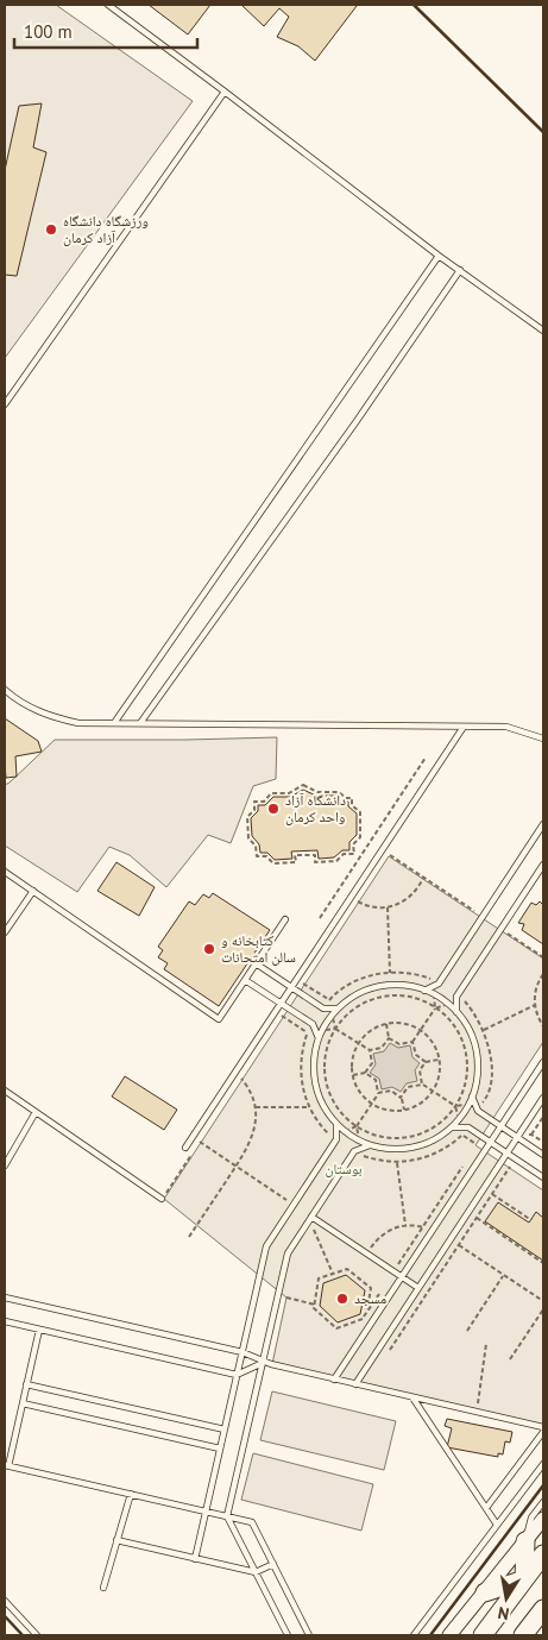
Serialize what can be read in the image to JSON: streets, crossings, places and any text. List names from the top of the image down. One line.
{"parks":["بوستان"],"places":["ورزشگاه دانشگاه آزاد کرمان","دانشگاه آزاد واحد کرمان","کتابخانه و سالن امتحانات","مسجد"],"scale_bar":"100 m","north":"bottom"}
